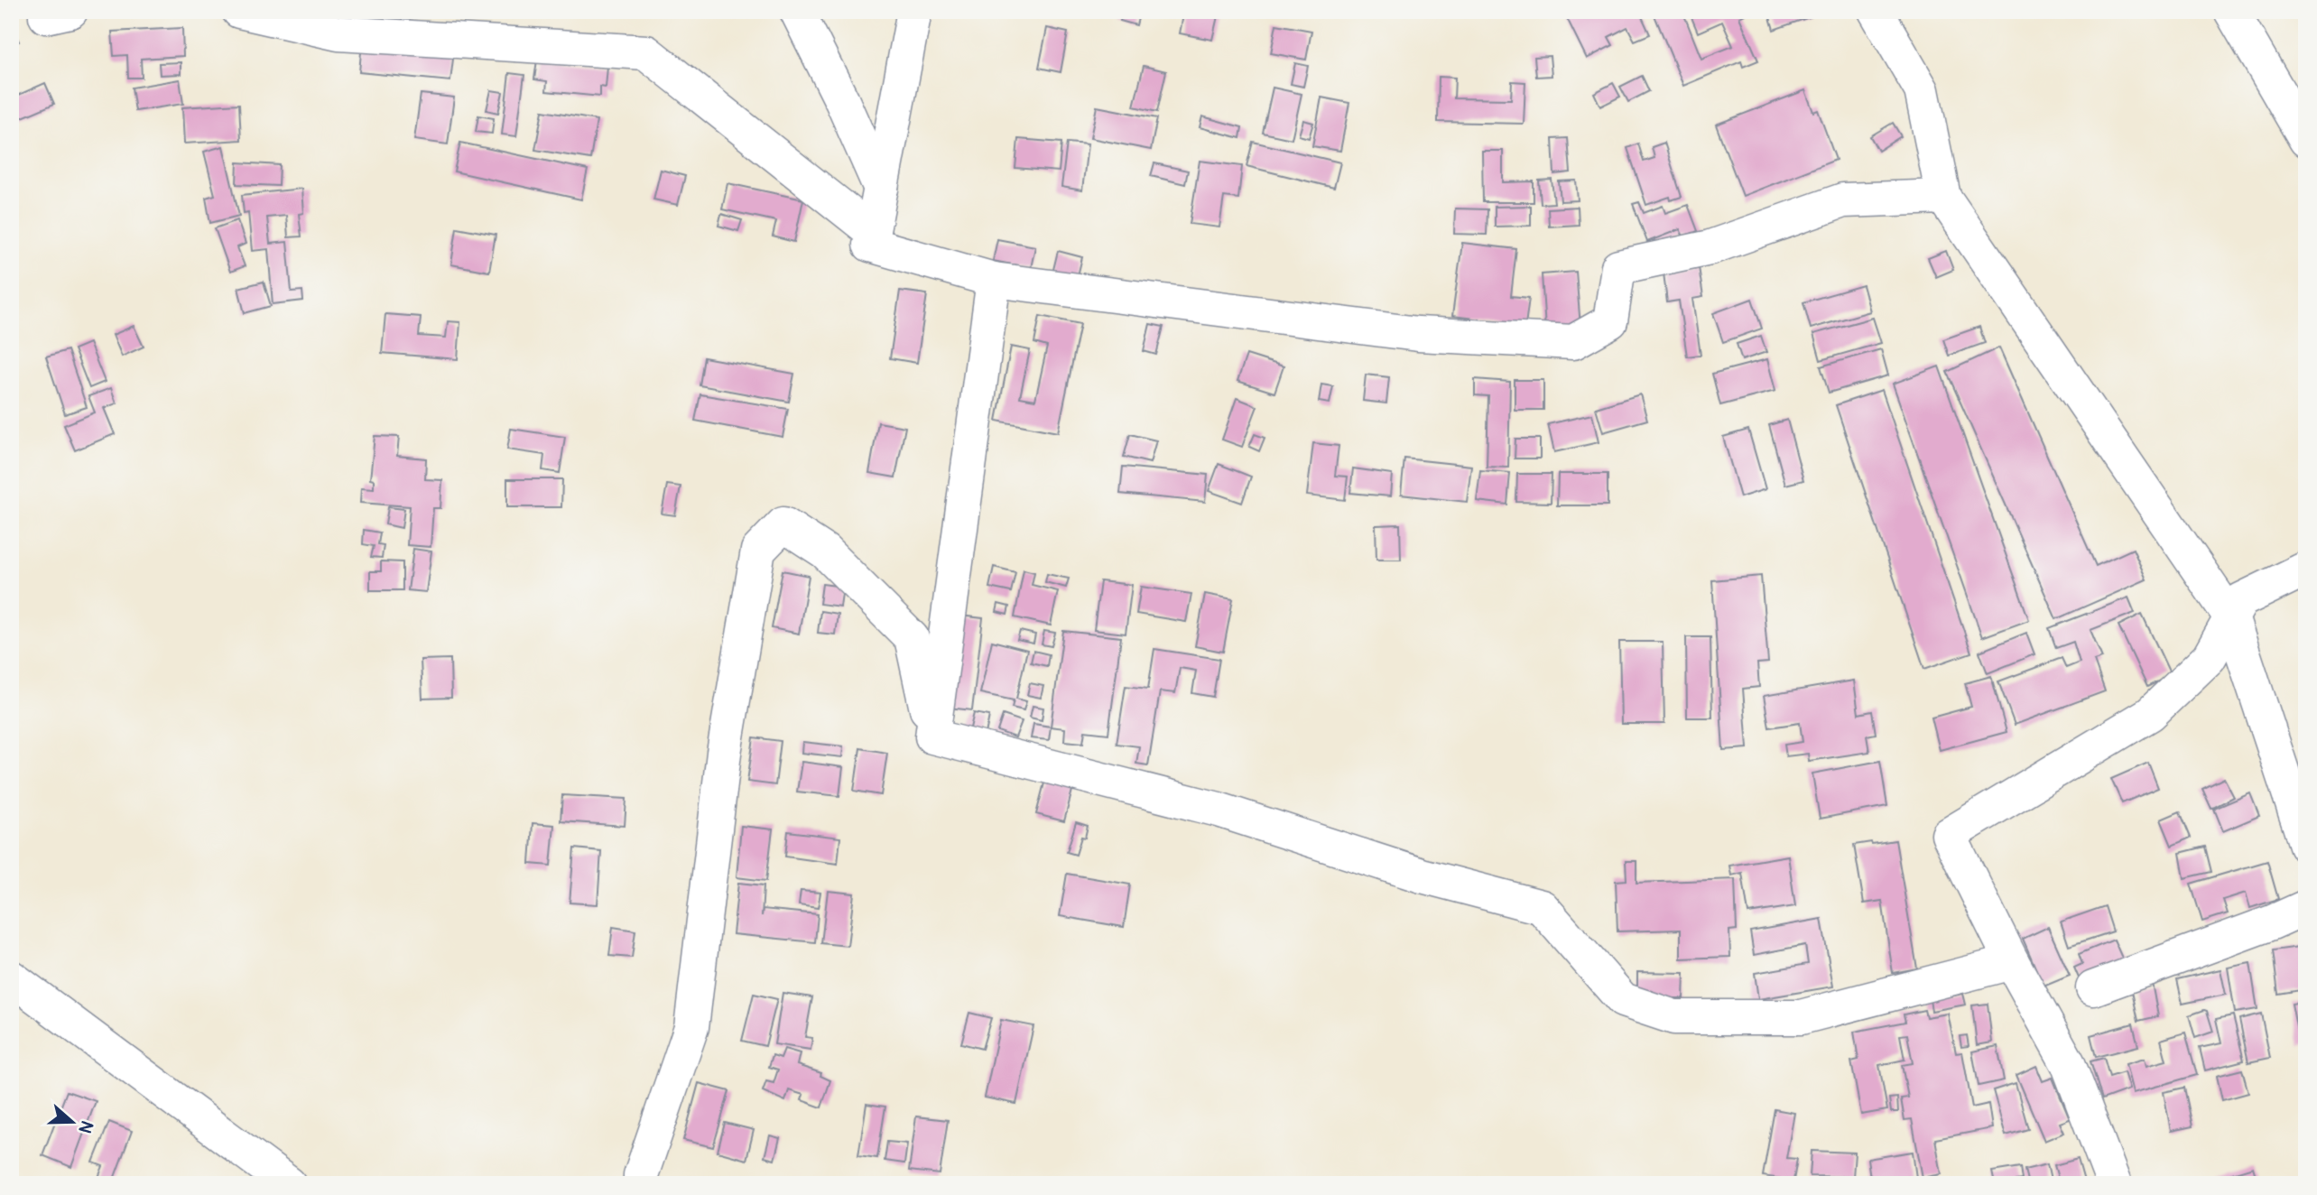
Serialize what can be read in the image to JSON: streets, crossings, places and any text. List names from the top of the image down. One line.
{"north":"right"}
